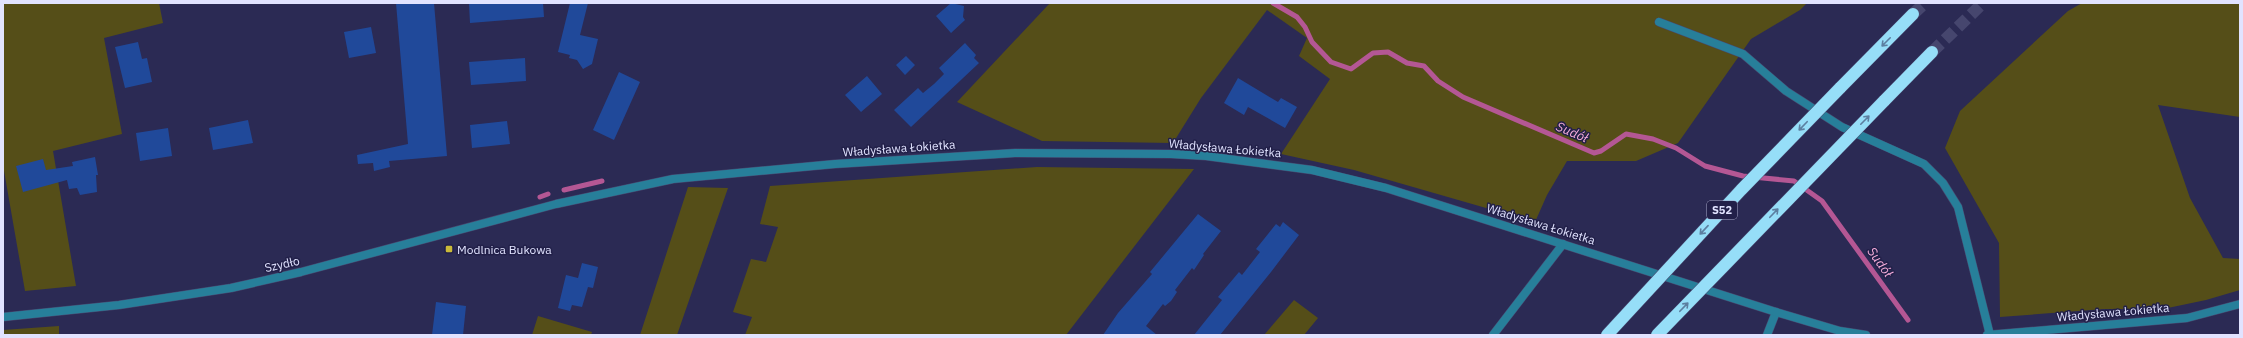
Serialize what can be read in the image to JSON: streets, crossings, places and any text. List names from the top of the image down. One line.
{"streets":{"highway":["S52"],"street":["Władysława Łokietka","Szydło"]},"crossings":[["Władysława Łokietka","Szydło"]],"water":["Sudół"],"places":{"transit":["Modlnica Bukowa"]}}
